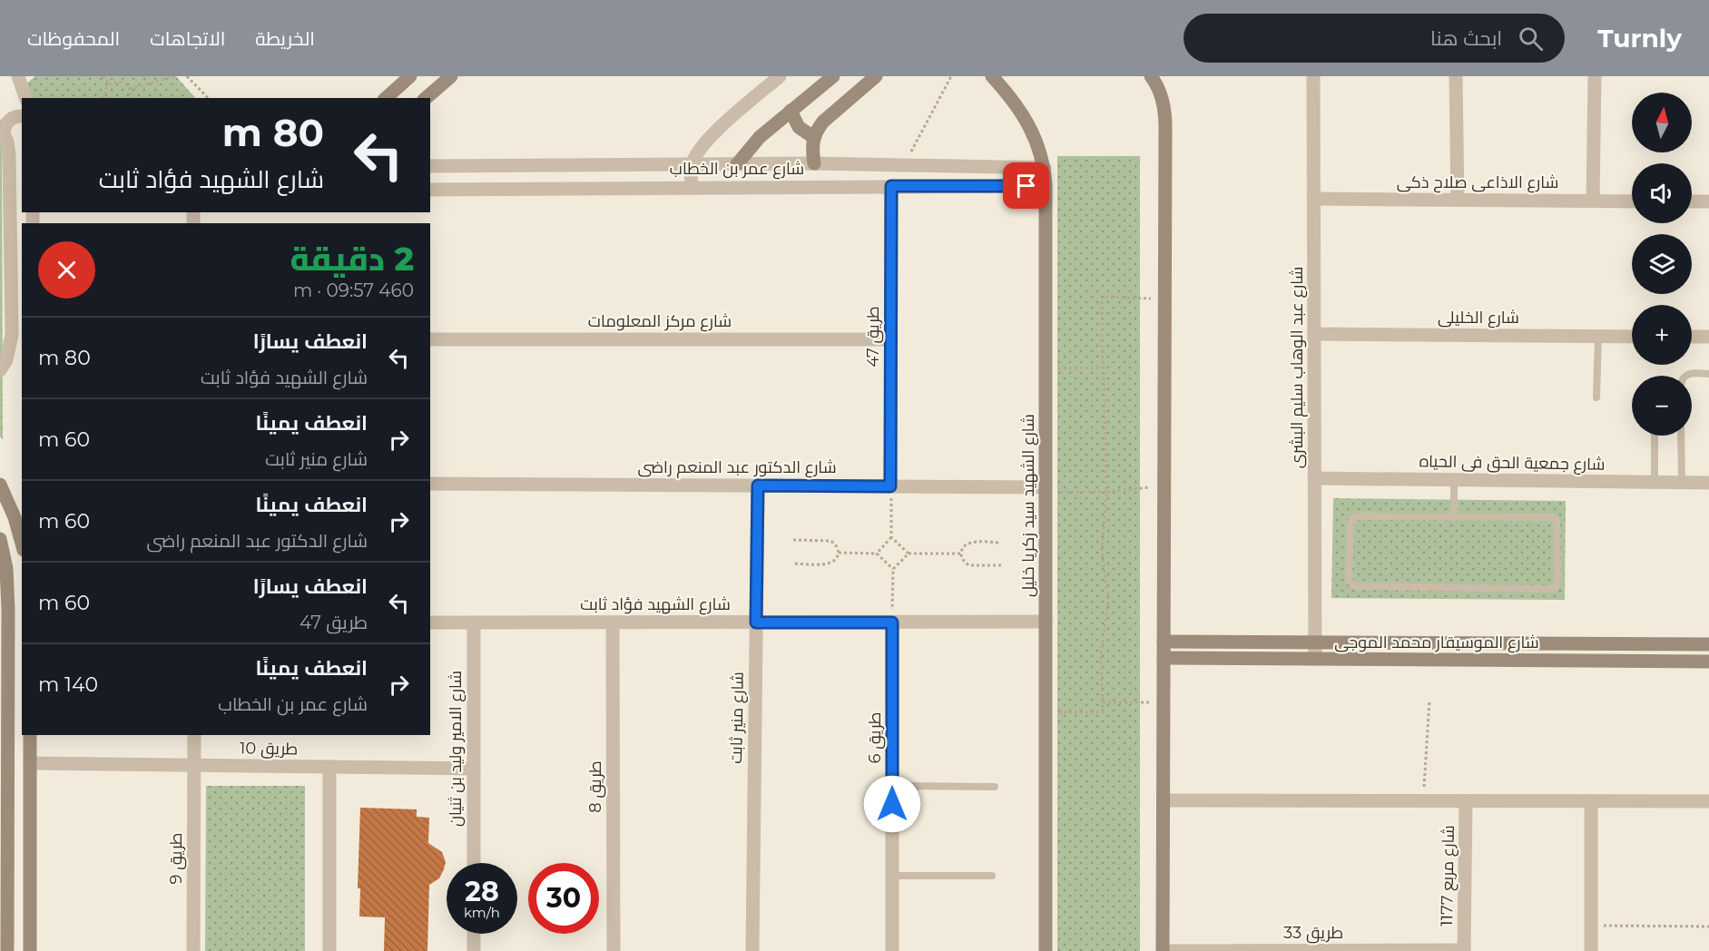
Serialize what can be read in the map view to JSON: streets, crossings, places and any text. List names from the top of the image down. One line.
{"streets":{"street":["شارع عمر بن الخطاب","شارع الاذاعى صلاح ذكى","شارع الخليلى","شارع مركز المعلومات","طريق 47","شارع عبد الوهاب سليم البشرى","شارع جمعية الحق فى الحياه","شارع الدكتور عبد المنعم راضى","شارع الشهيد سيد زكريا خليل","شارع الشهيد فؤاد ثابت","شارع الموسيقار محمد الموجى","شارع منير ثابت","طريق 6","طريق 10","شارع الامير وليد بن ثنيان","طريق 8","طريق 9","شارع مربع 1177","طريق 33"]},"crossings":[["شارع عمر بن الخطاب","طريق 47"],["شارع عمر بن الخطاب","شارع الشهيد سيد زكريا خليل"],["شارع الاذاعى صلاح ذكى","شارع عبد الوهاب سليم البشرى"],["شارع الخليلى","شارع عبد الوهاب سليم البشرى"],["شارع مركز المعلومات","طريق 47"],["طريق 47","شارع الدكتور عبد المنعم راضى"],["شارع عبد الوهاب سليم البشرى","شارع جمعية الحق فى الحياه"],["شارع عبد الوهاب سليم البشرى","شارع الموسيقار محمد الموجى"],["شارع الدكتور عبد المنعم راضى","شارع الشهيد سيد زكريا خليل"],["شارع الدكتور عبد المنعم راضى","شارع منير ثابت"],["شارع الشهيد سيد زكريا خليل","شارع الشهيد فؤاد ثابت"],["شارع الشهيد فؤاد ثابت","شارع منير ثابت"],["شارع الشهيد فؤاد ثابت","طريق 6"],["شارع الشهيد فؤاد ثابت","شارع الامير وليد بن ثنيان"],["شارع الشهيد فؤاد ثابت","طريق 8"],["طريق 10","شارع الامير وليد بن ثنيان"],["طريق 10","طريق 9"],["شارع مربع 1177","طريق 33"]],"north":"top","page":{"header":"Turnly","search":"ابحث هنا","nav":["الخريطة","الاتجاهات","المحفوظات"],"map_buttons":["+","−"],"turn":["80 m","شارع الشهيد فؤاد ثابت"],"heading":["2 دقيقة","460 m · 09:57"],"list":[{"name":"انعطف يسارًا","note":"شارع الشهيد فؤاد ثابت","value":"80 m"},{"name":"انعطف يمينًا","note":"شارع منير ثابت","value":"60 m"},{"name":"انعطف يمينًا","note":"شارع الدكتور عبد المنعم راضى","value":"60 m"},{"name":"انعطف يسارًا","note":"طريق 47","value":"60 m"},{"name":"انعطف يمينًا","note":"شارع عمر بن الخطاب","value":"140 m"}],"speed":"28 km/h","limit":"30"}}
